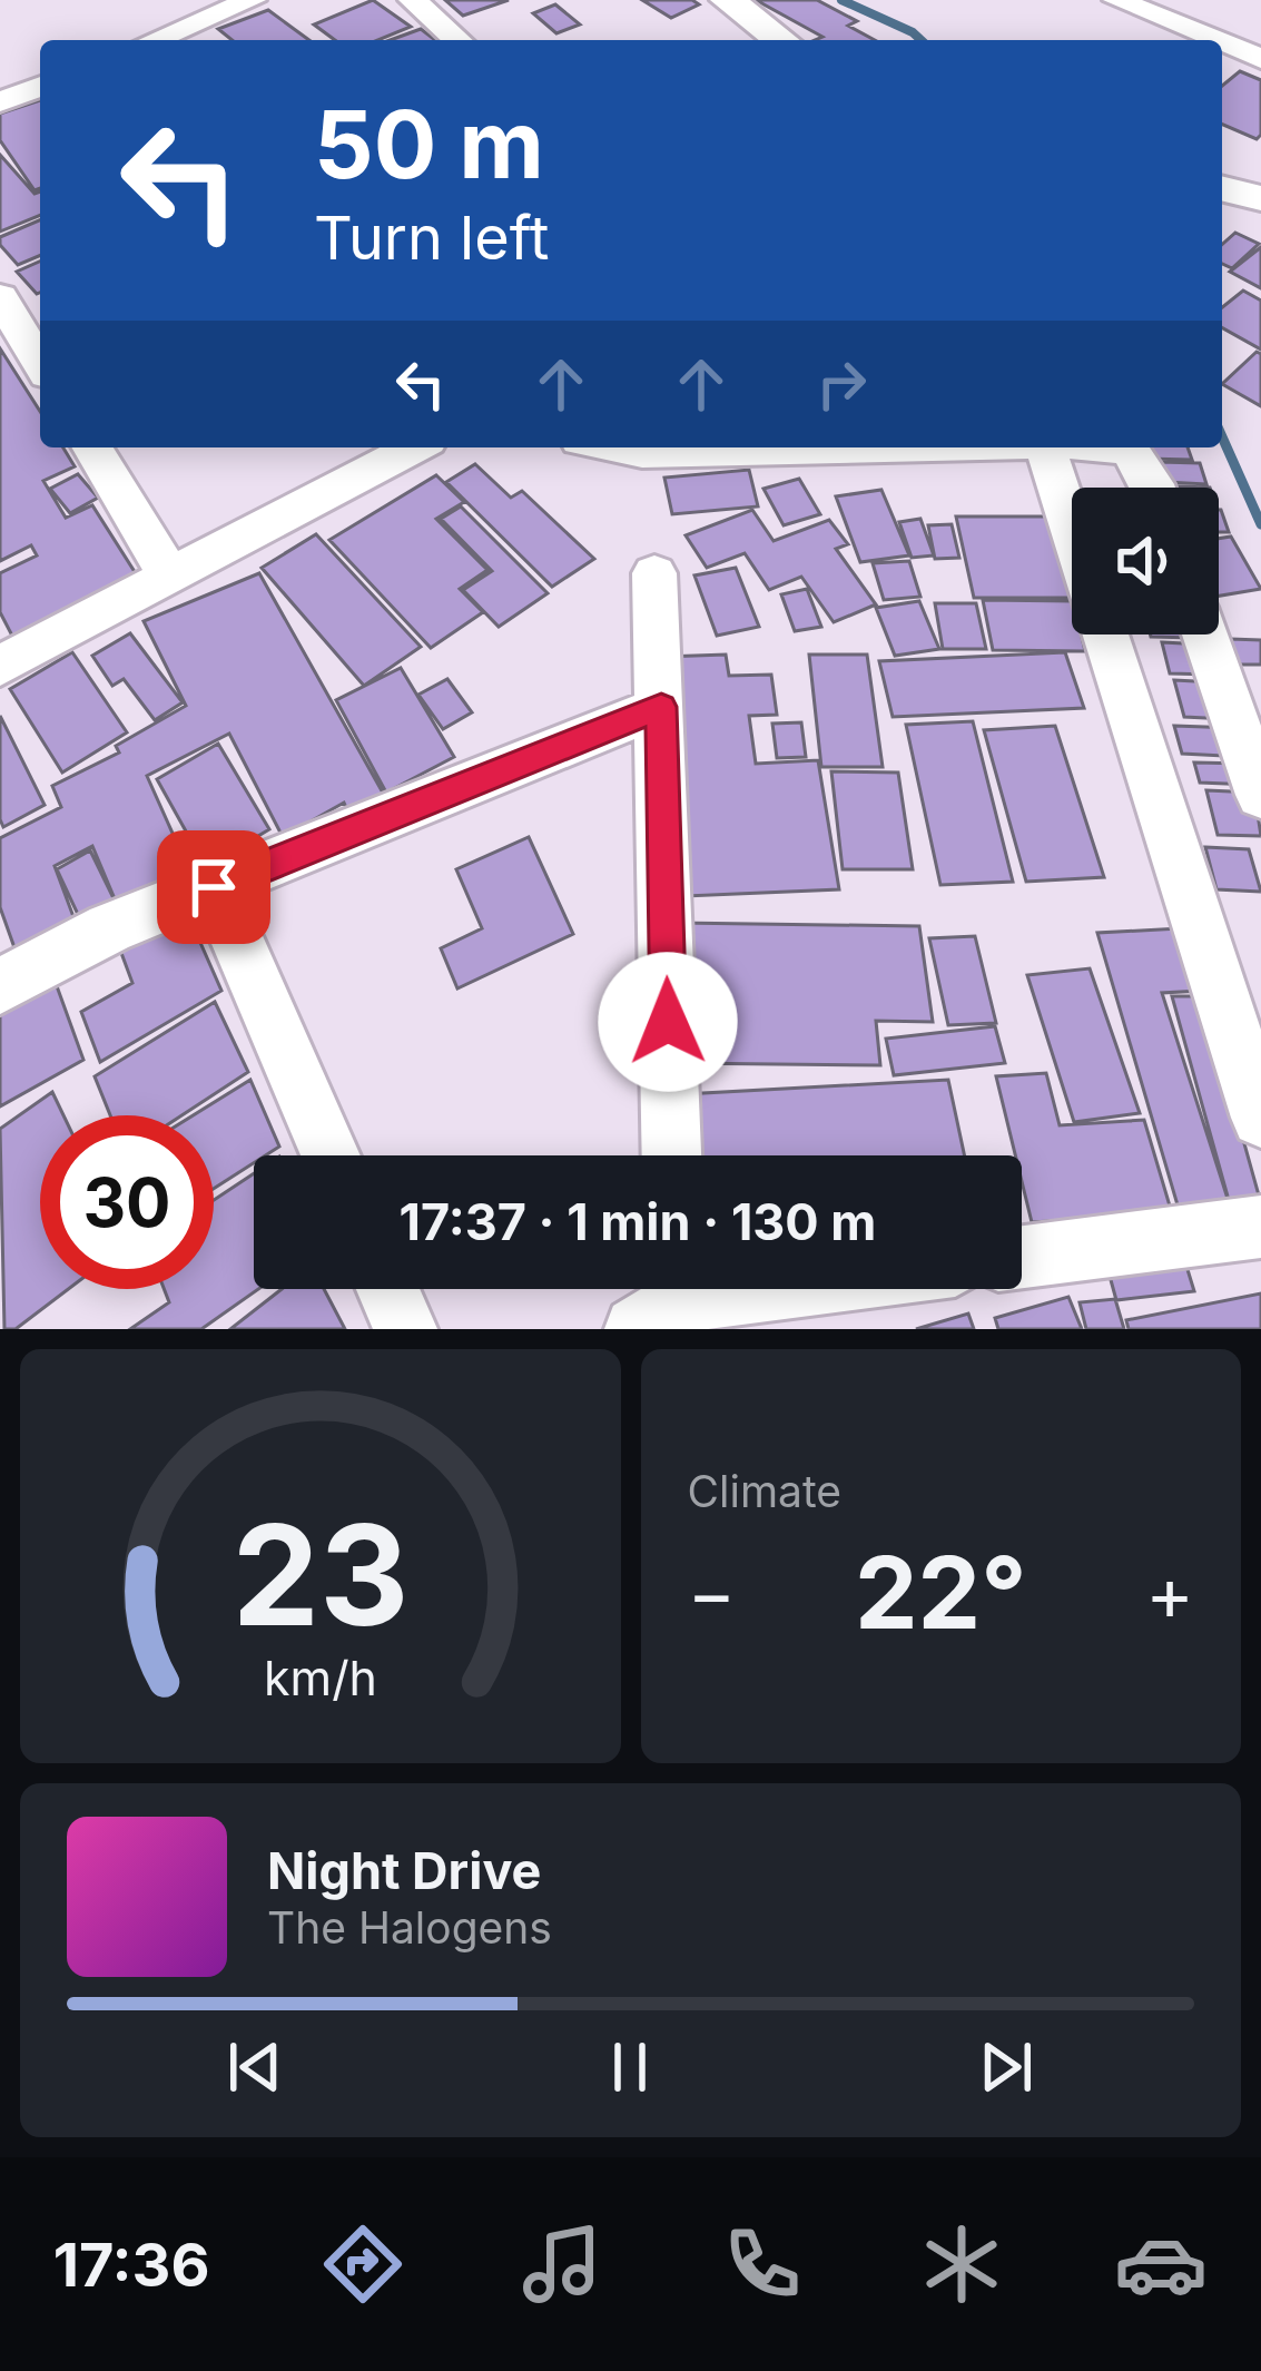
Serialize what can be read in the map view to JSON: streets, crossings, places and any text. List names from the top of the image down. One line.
{"page":{"turn":["50 m","Turn left"],"limit":"30","trip":"17:37 · 1 min · 130 m","tile":"Climate","heat":["−","22°","+"],"song":["Night Drive","The Halogens"],"tabs":"17:36","gauge":["23","km/h"]}}
